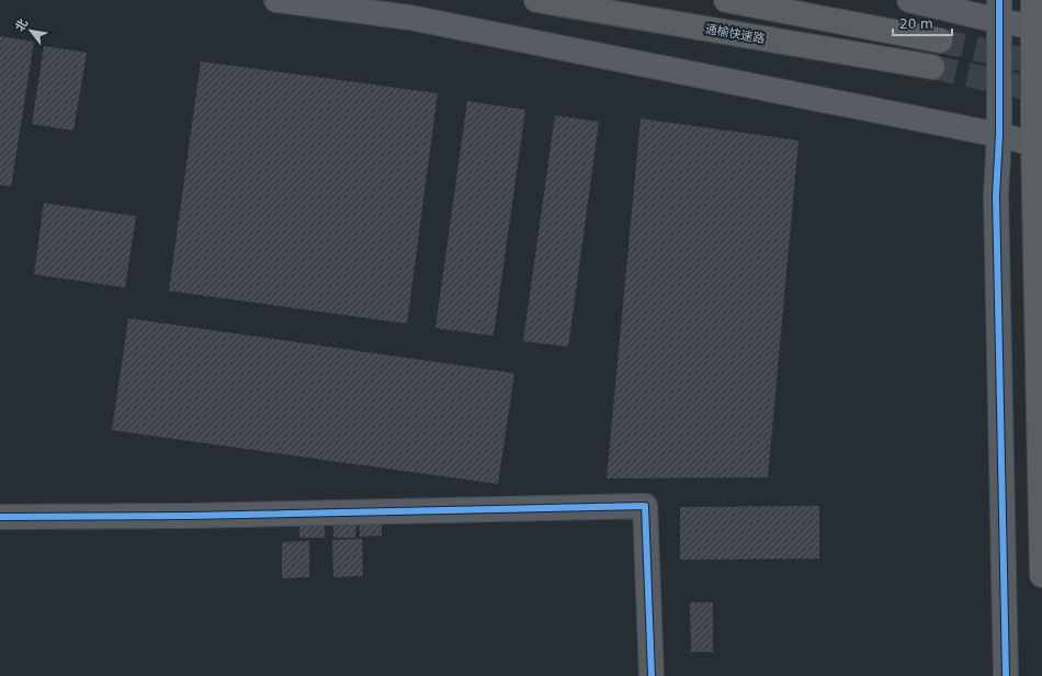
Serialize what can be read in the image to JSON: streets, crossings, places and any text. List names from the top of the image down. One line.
{"streets":{"highway":["通榆快速路"]},"scale_bar":"20 m","north":"top left"}
